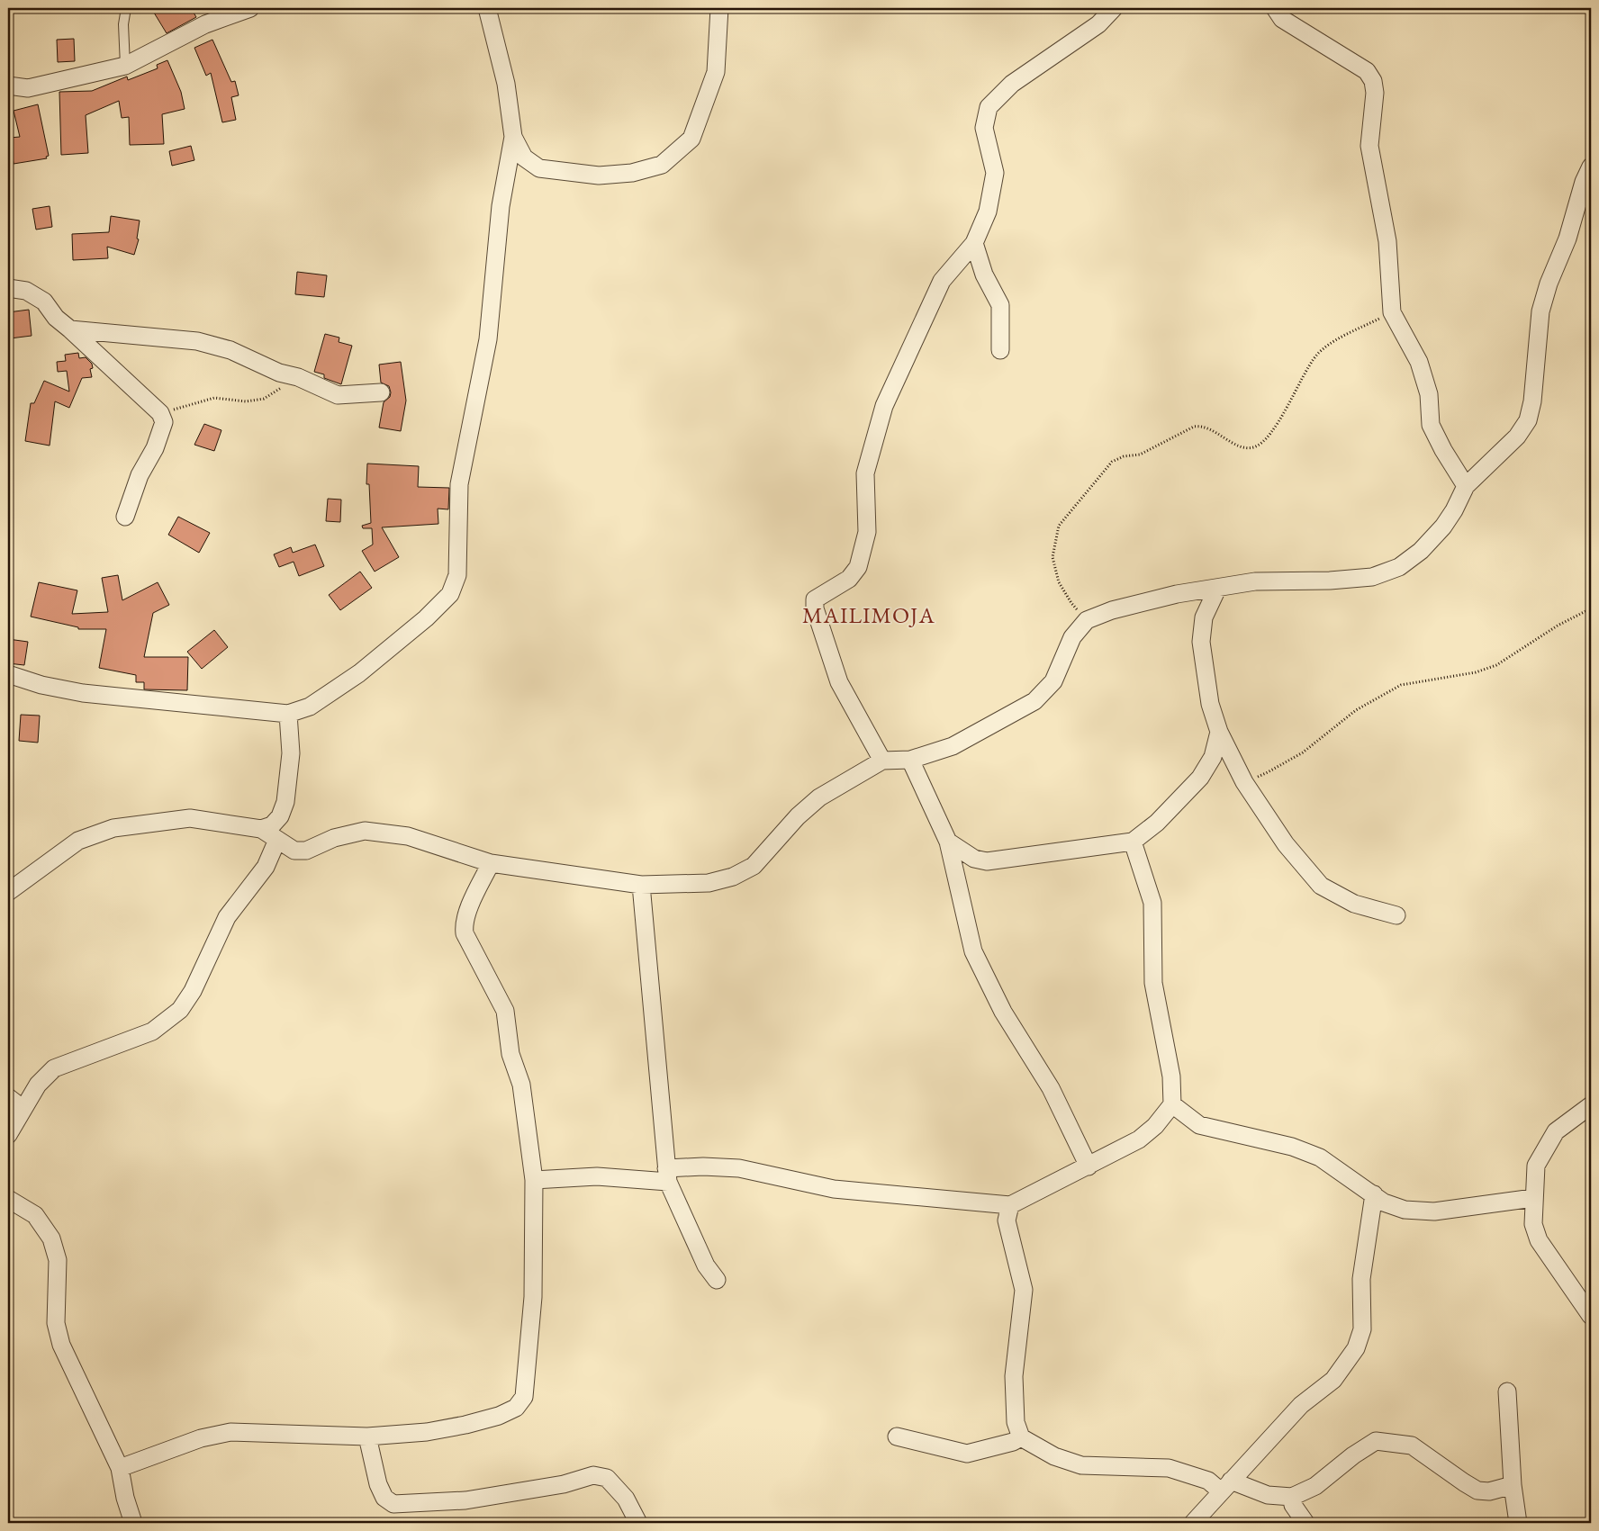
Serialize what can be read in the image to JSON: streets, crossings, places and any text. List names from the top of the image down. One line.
{"districts":["MAILIMOJA"]}
